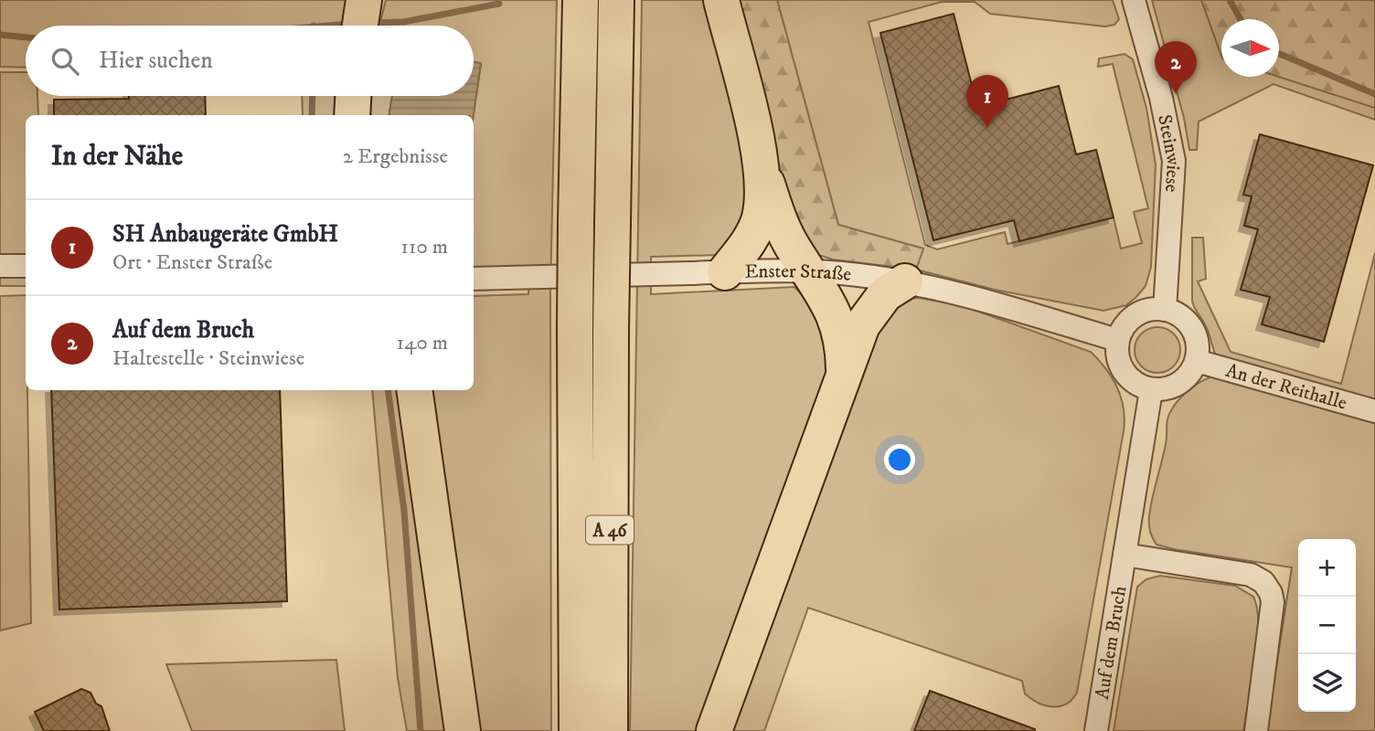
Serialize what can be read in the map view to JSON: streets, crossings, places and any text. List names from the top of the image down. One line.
{"streets":{"highway":["A 46"],"street":["Steinwiese","Enster Straße","An der Reithalle","Auf dem Bruch"]},"crossings":[["Steinwiese","Enster Straße"],["Steinwiese","An der Reithalle"],["Steinwiese","Auf dem Bruch"],["Enster Straße","An der Reithalle"],["Enster Straße","Auf dem Bruch"],["An der Reithalle","Auf dem Bruch"]],"north":"right","page":{"search":"Hier suchen","pins":["2","1"],"heading":["In der Nähe","2 Ergebnisse"],"list":[{"mark":"1","name":"SH Anbaugeräte GmbH","note":"Ort · Enster Straße","value":"110 m"},{"mark":"2","name":"Auf dem Bruch","note":"Haltestelle · Steinwiese","value":"140 m"}],"map_buttons":["+","−"]}}
